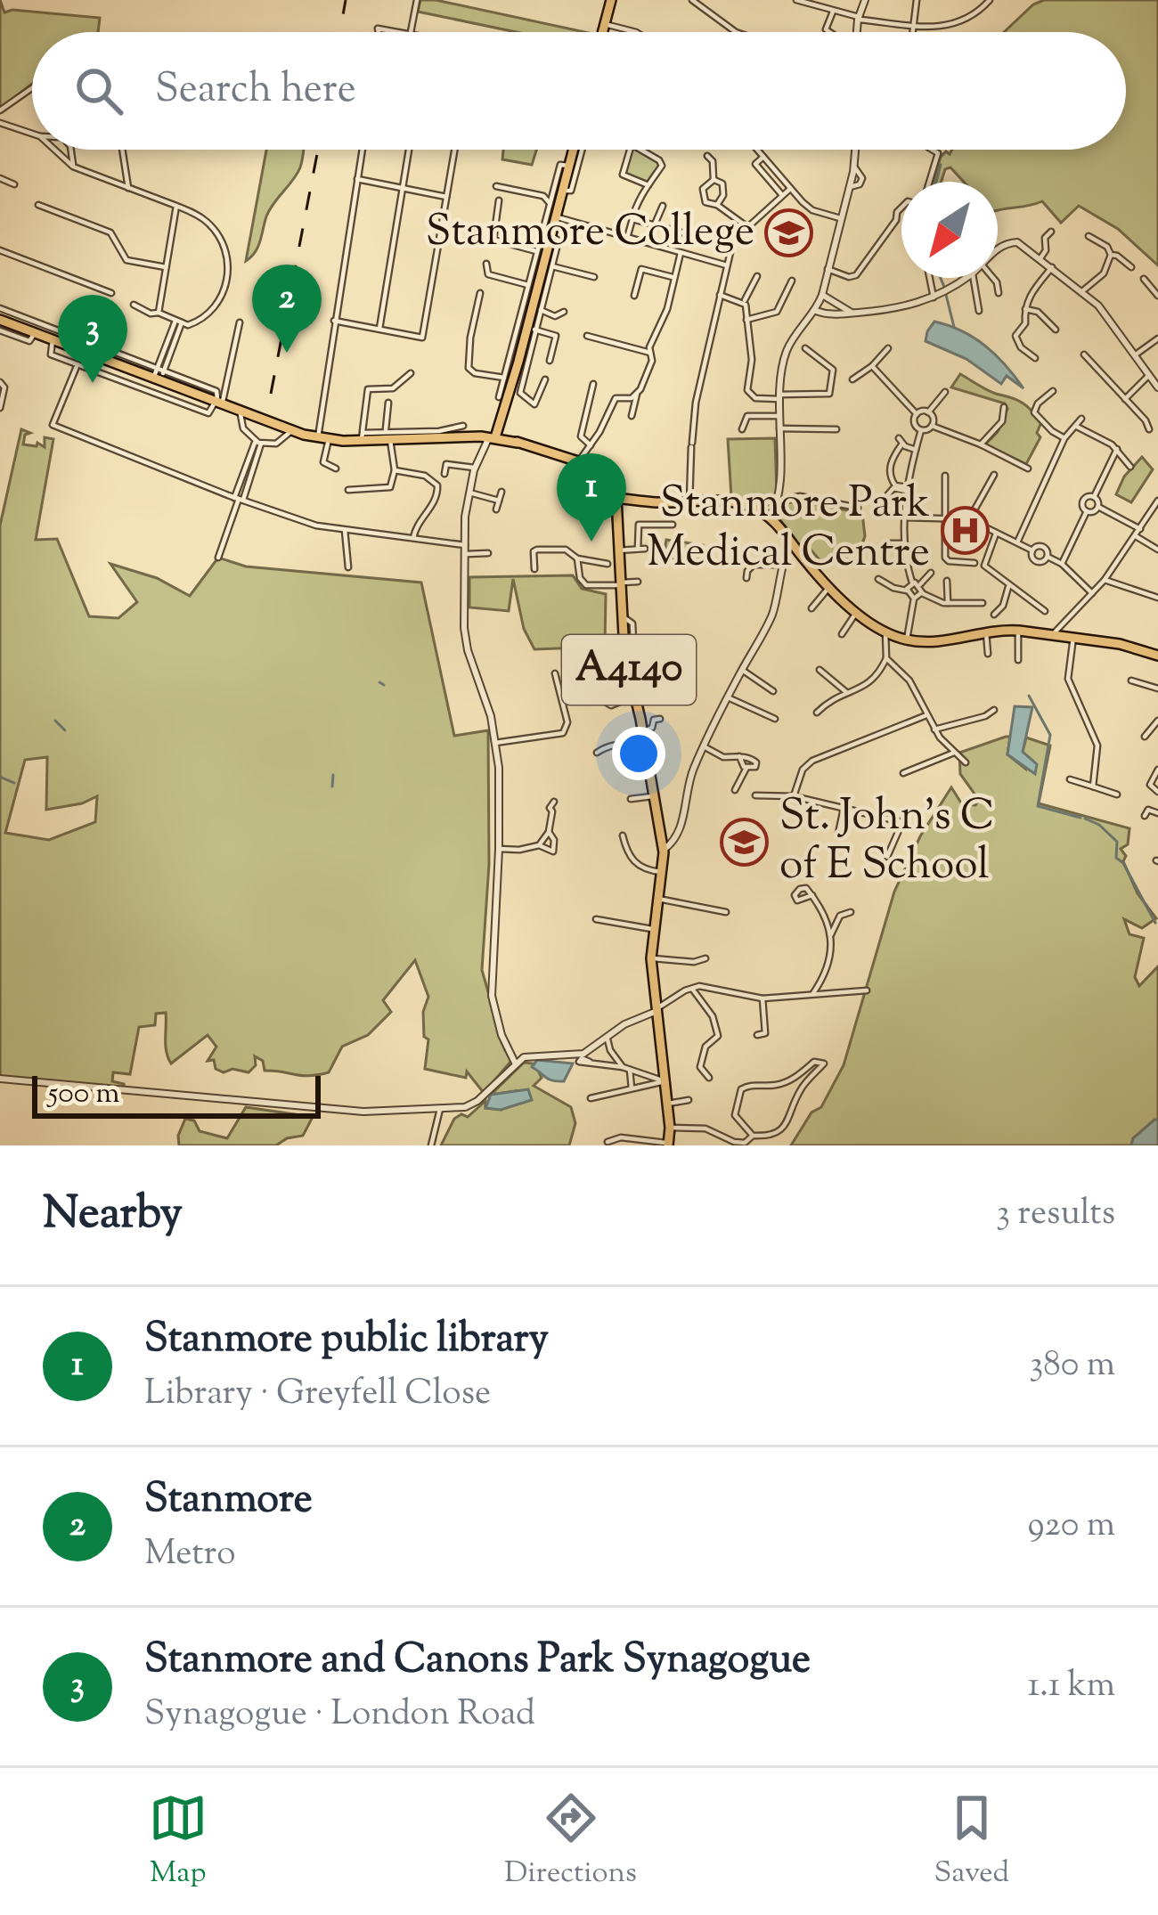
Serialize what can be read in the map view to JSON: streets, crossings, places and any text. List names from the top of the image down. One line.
{"streets":{"main road":["A4140"]},"places":{"school or university":["Stanmore College","St. John's C of E School"],"hospital":["Stanmore Park Medical Centre"]},"scale_bar":"500 m","north":"bottom left","page":{"search":"Search here","pins":["2","3","1"],"scale":"500 m","heading":["Nearby","3 results"],"list":[{"mark":"1","name":"Stanmore public library","note":"Library · Greyfell Close","value":"380 m"},{"mark":"2","name":"Stanmore","note":"Metro","value":"920 m"},{"mark":"3","name":"Stanmore and Canons Park Synagogue","note":"Synagogue · London Road","value":"1.1 km"}],"nav":["Map","Directions","Saved"]}}
